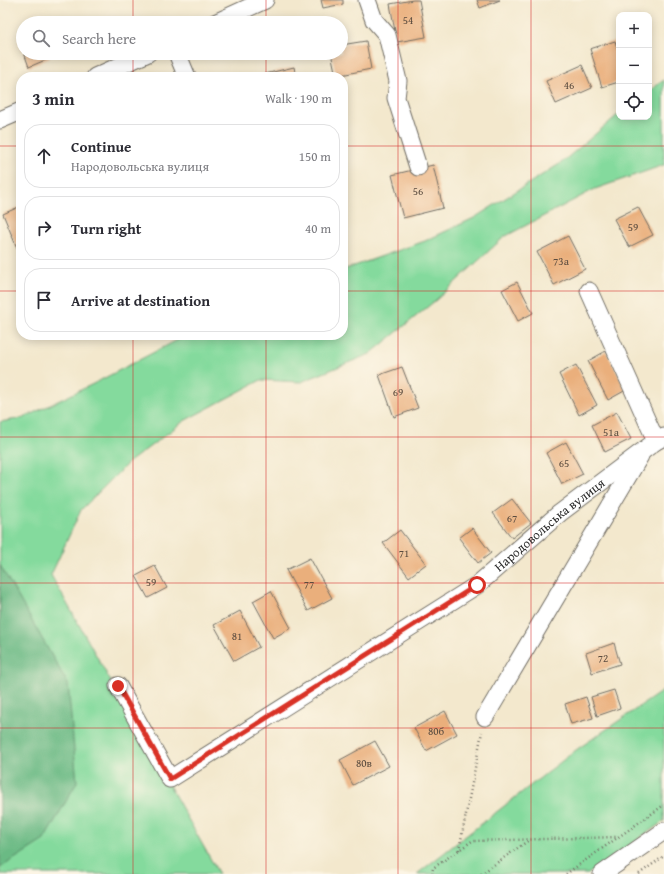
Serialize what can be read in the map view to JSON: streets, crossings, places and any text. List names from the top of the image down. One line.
{"streets":{"street":["Народовольська вулиця"]},"house_numbers":["54","46","56","59","73а","69","51а","65","67","71","59","77","81","72","80б","80в"],"page":{"map_buttons":["+","−"],"search":"Search here","heading":["3 min","Walk · 190 m"],"list":[["Continue","Народовольська вулиця","150 m"],["Turn right","40 m"],"Arrive at destination"]}}
